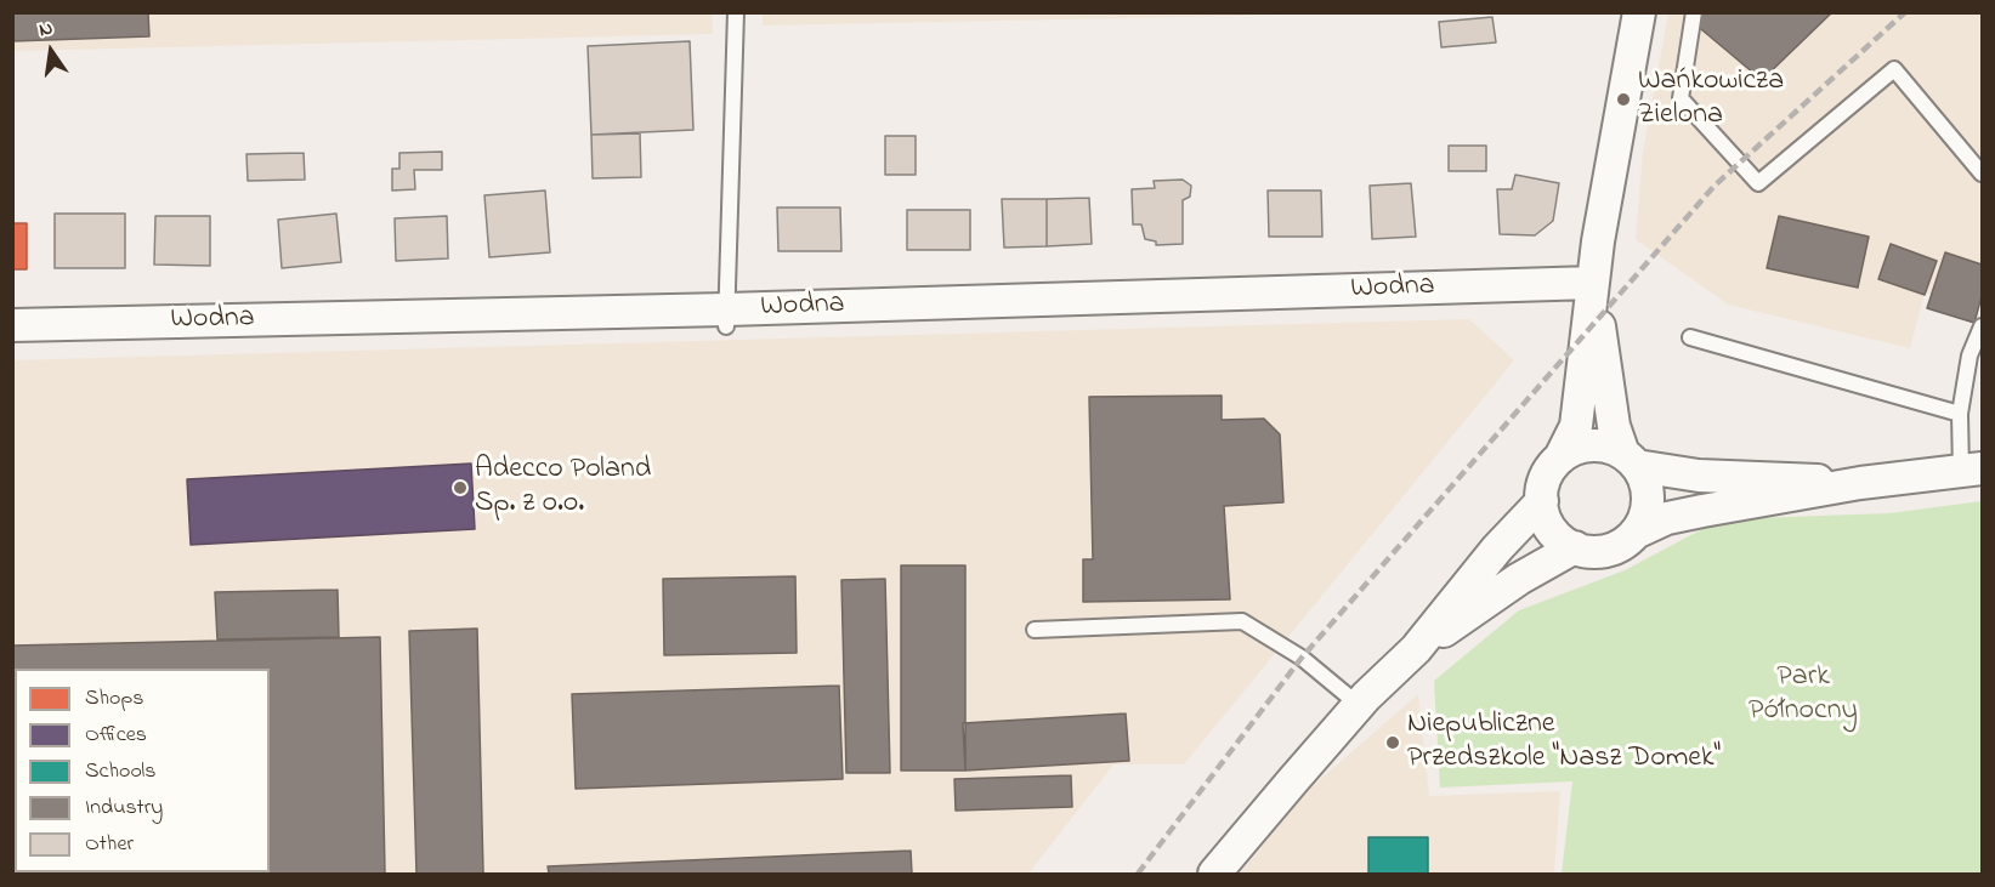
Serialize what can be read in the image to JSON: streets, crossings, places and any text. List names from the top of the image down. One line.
{"streets":{"street":["Wodna"]},"parks":["Park Północny"],"places":["Wańkowicza Zielona","Adecco Poland Sp. z o.o.","Niepubliczne Przedszkole \"Nasz Domek\""],"legend":["Shops","Offices","Schools","Industry","Other"],"north":"top"}
